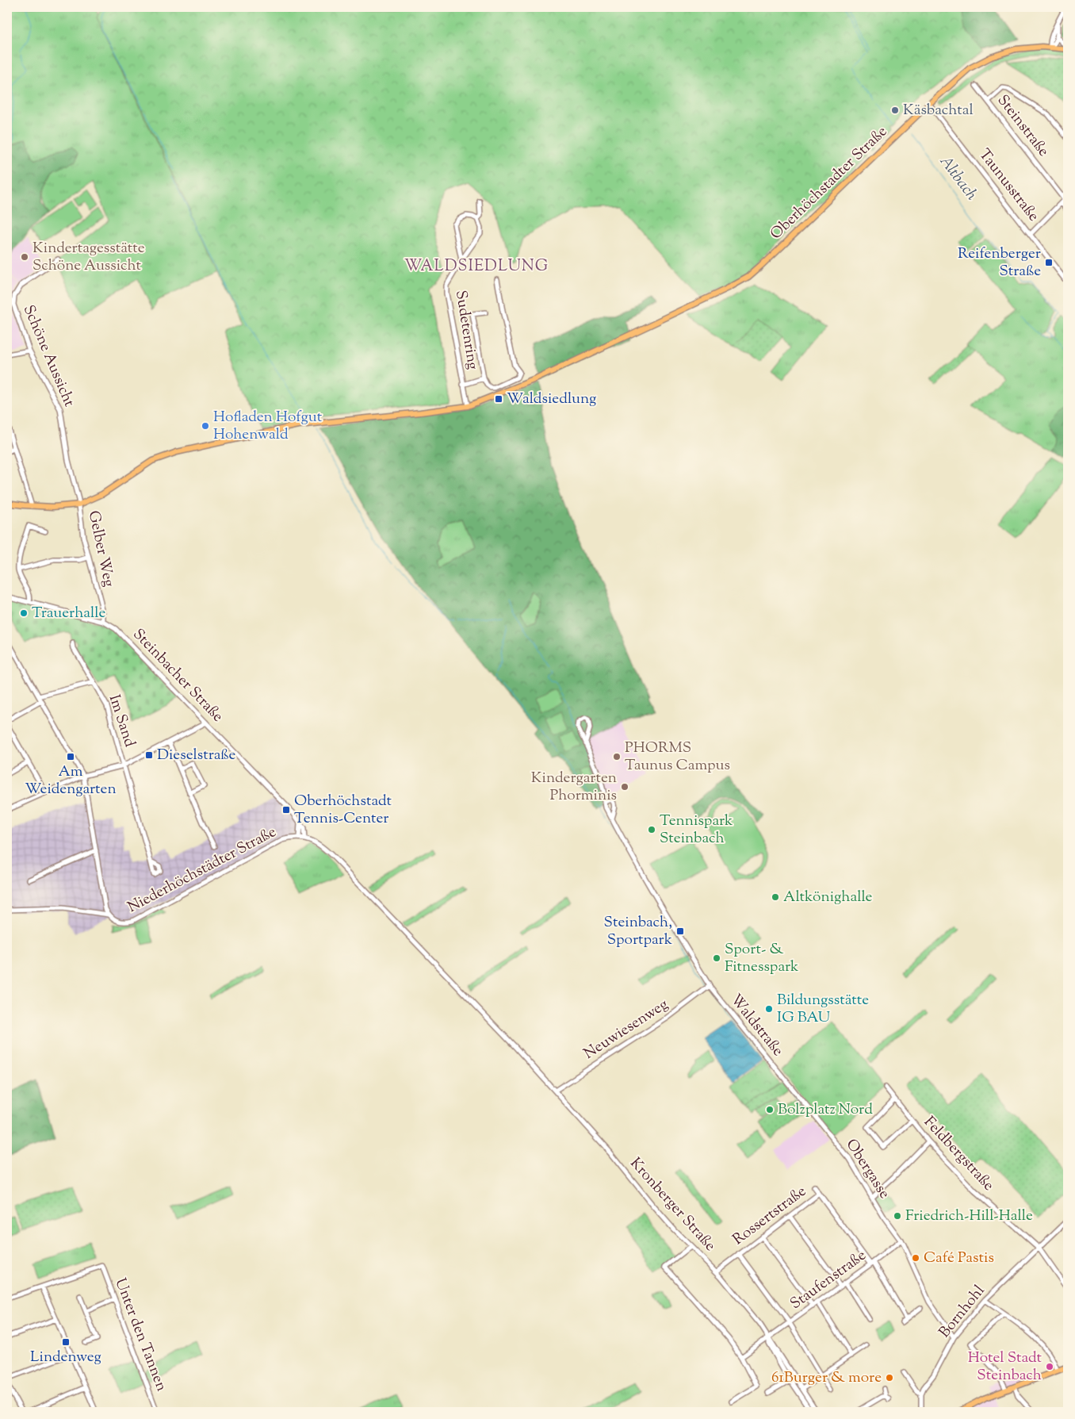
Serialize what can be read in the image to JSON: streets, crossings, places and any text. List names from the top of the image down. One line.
{"streets":{"main road":["Oberhöchstadter Straße"],"street":["Steinstraße","Taunusstraße","Sudetenring","Schöne Aussicht","Gelber Weg","Steinbacher Straße","Im Sand","Niederhöchstädter Straße","Waldstraße","Neuwiesenweg","Feldbergstraße","Obergasse","Kronberger Straße","Rossertstraße","Staufenstraße","Bornhohl","Unter den Tannen"]},"crossings":[["Oberhöchstadter Straße","Taunusstraße"],["Oberhöchstadter Straße","Sudetenring"],["Oberhöchstadter Straße","Schöne Aussicht"],["Oberhöchstadter Straße","Gelber Weg"],["Schöne Aussicht","Gelber Weg"],["Gelber Weg","Steinbacher Straße"],["Steinbacher Straße","Kronberger Straße"],["Niederhöchstädter Straße","Kronberger Straße"],["Waldstraße","Neuwiesenweg"],["Waldstraße","Obergasse"],["Neuwiesenweg","Kronberger Straße"],["Feldbergstraße","Bornhohl"],["Obergasse","Staufenstraße"],["Obergasse","Bornhohl"],["Kronberger Straße","Rossertstraße"],["Kronberger Straße","Staufenstraße"]],"districts":["WALDSIEDLUNG"],"water":["Altbach"],"places":{"other":["Käsbachtal","Kindertagesstätte Schöne Aussicht","Hofladen Hofgut Hohenwald","Trauerhalle","PHORMS Taunus Campus","Kindergarten Phorminis","Tennispark Steinbach","Altkönighalle","Sport- & Fitnesspark","Bildungsstätte IG BAU","Bolzplatz Nord","Friedrich-Hill-Halle","Café Pastis","Hotel Stadt Steinbach","61Burger & more"],"transit":["Reifenberger Straße","Waldsiedlung","Dieselstraße","Am Weidengarten","Oberhöchstadt Tennis-Center","Steinbach, Sportpark","Lindenweg"]}}
